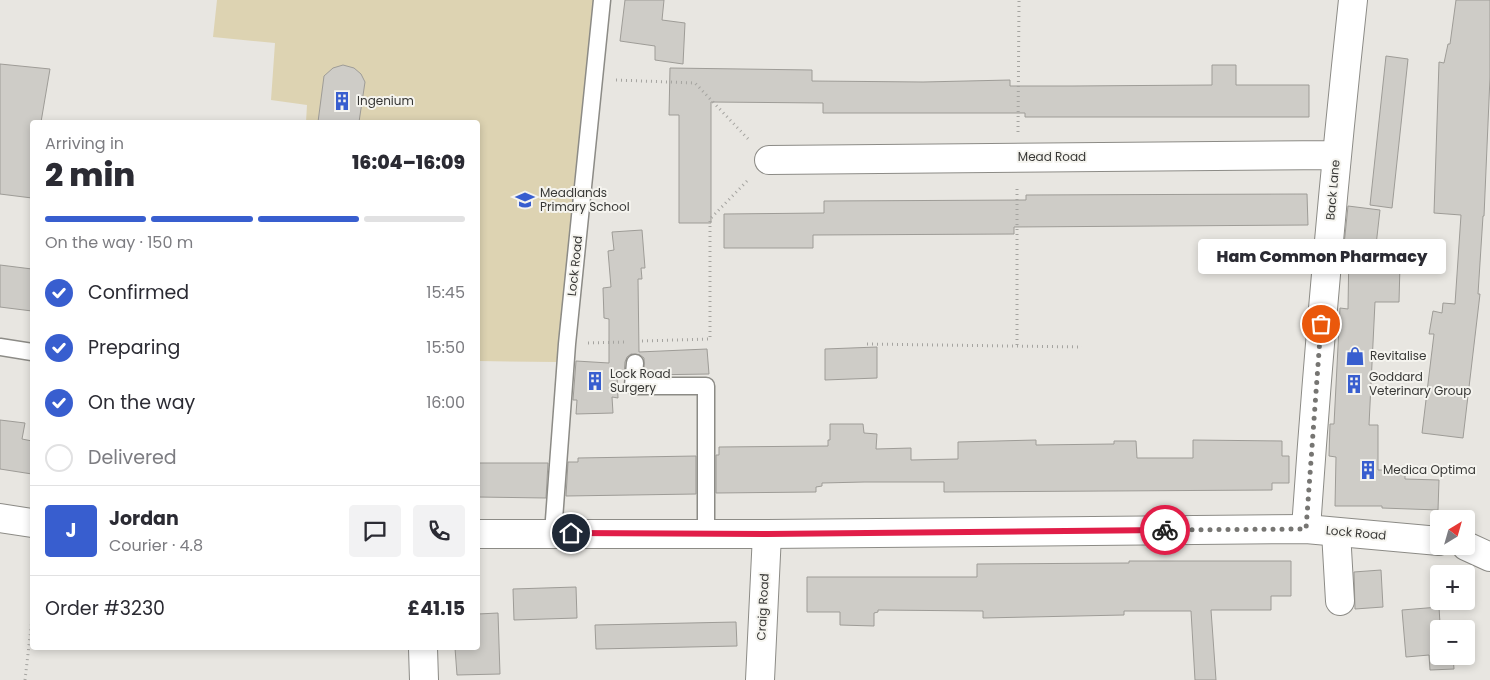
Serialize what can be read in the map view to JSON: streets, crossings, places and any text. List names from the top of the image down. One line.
{"streets":{"street":["Mead Road","Back Lane","Lock Road","Craig Road"]},"crossings":[["Mead Road","Back Lane"],["Back Lane","Lock Road"],["Lock Road","Craig Road"]],"places":{"building":["Ingenium","Lock Road Surgery","Goddard Veterinary Group","Medica Optima"],"school or university":["Meadlands Primary School"],"other":["Ham Common Pharmacy"],"shop":["Revitalise"]},"north":"top right","page":{"heading":["2 min","Arriving in","16:04–16:09"],"panel":["Jordan","Courier · 4.8","Order #3230","£41.15"],"bar":"On the way · 150 m","bubble":"Ham Common Pharmacy","list":[["Confirmed","15:45"],["Preparing","15:50"],["On the way","16:00"],"Delivered"],"round":"J","map_buttons":["+","−"]}}
